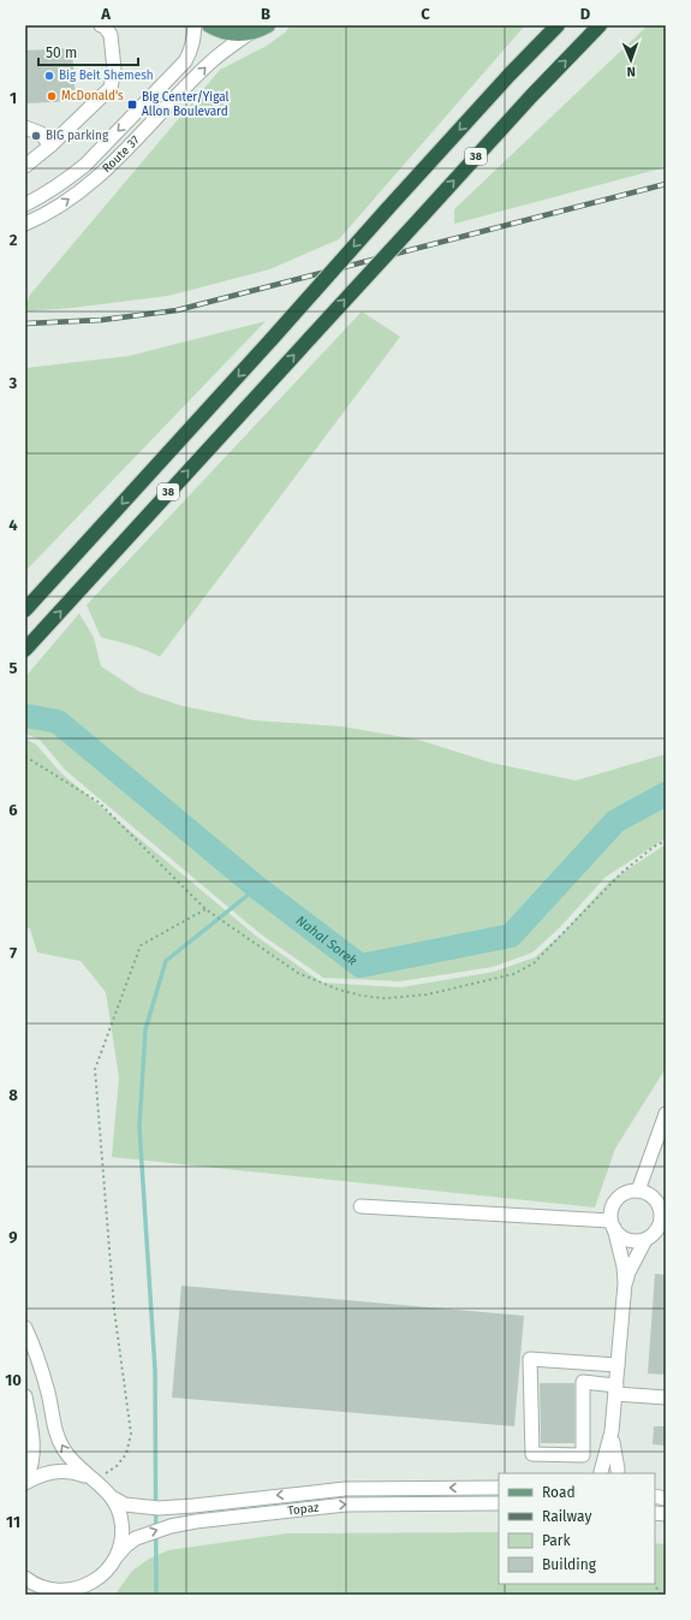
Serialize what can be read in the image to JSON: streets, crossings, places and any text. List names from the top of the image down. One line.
{"streets":{"highway":["38"],"street":["Route 37","Topaz"]},"water":["Nahal Sorek"],"places":{"other":["Big Beit Shemesh","McDonald's","BIG parking"],"transit":["Big Center/Yigal Allon Boulevard"]},"legend":["Road","Railway","Park","Building"],"scale_bar":"50 m","north":"bottom","grid":{"columns":["A","B","C","D"],"rows":["1","2","3","4","5","6","7","8","9","10","11"]}}
